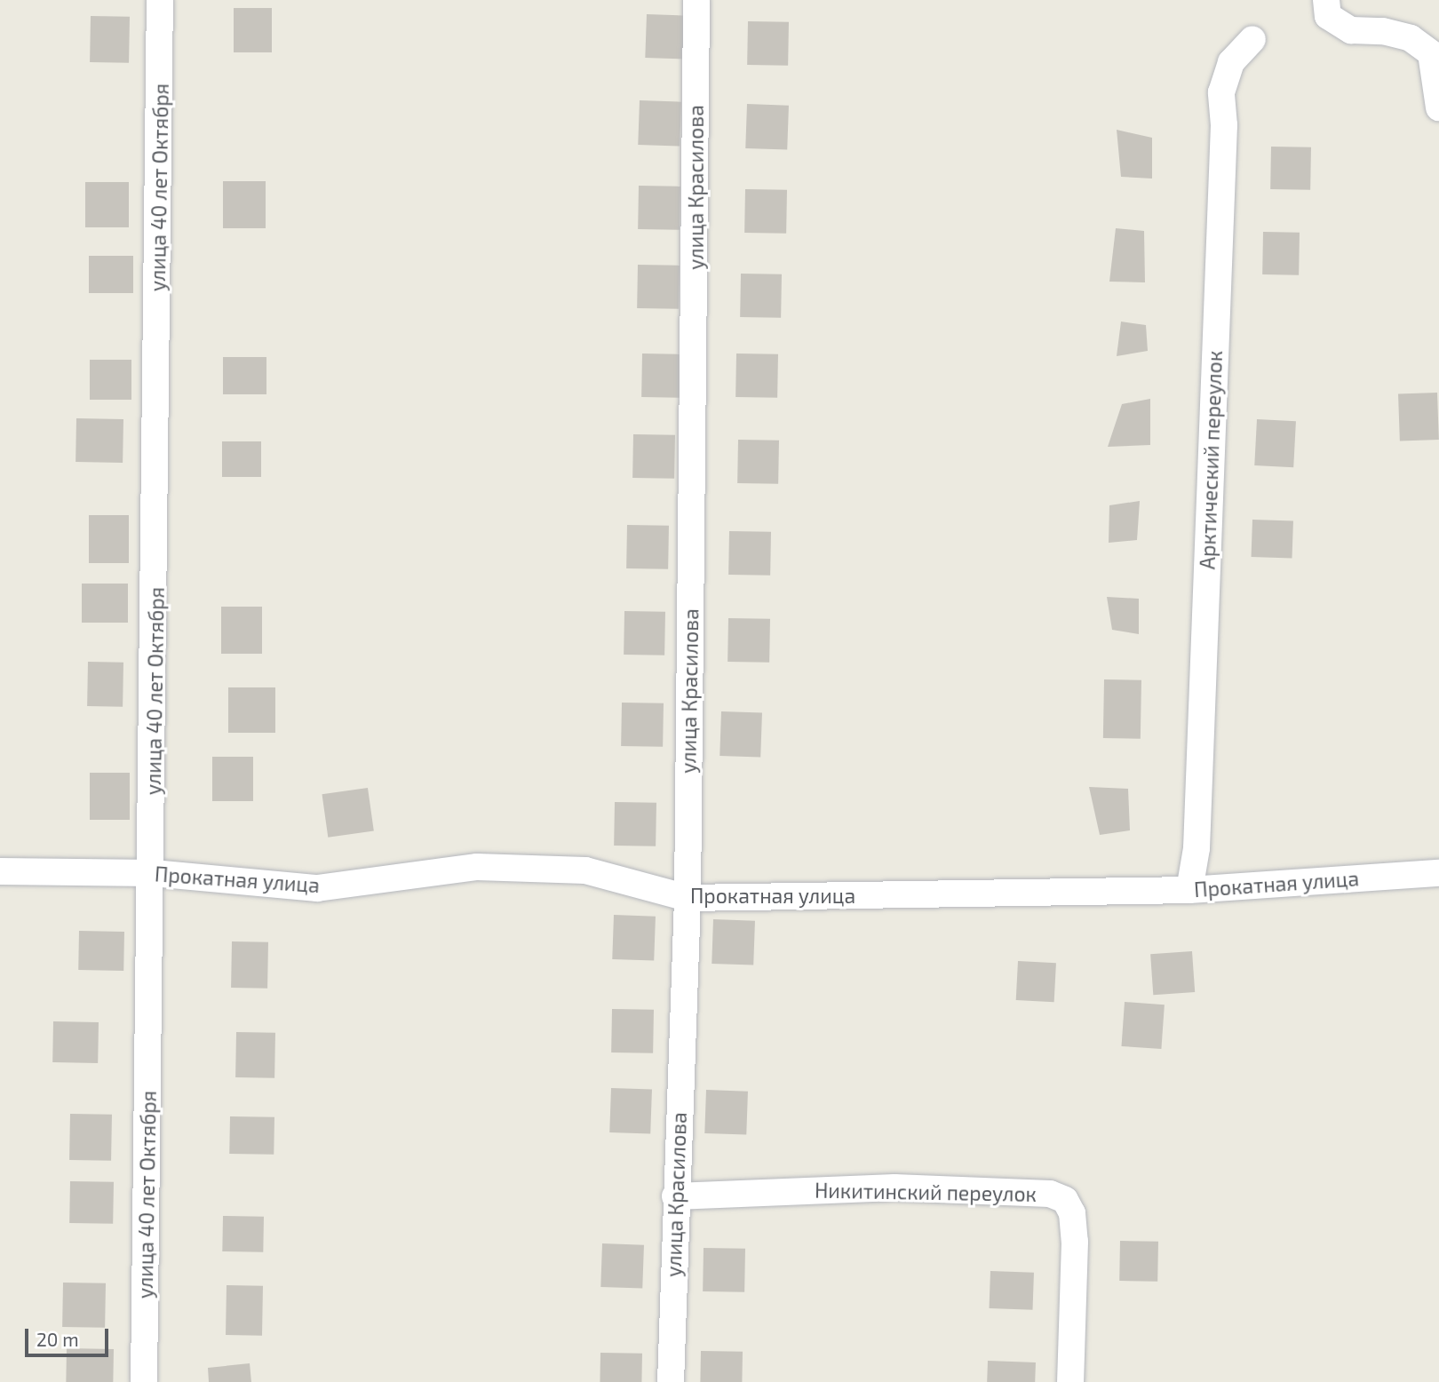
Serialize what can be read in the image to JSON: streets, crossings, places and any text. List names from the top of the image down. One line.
{"streets":{"street":["улица 40 лет Октября","улица Красилова","Арктический переулок","Прокатная улица","Никитинский переулок"]},"crossings":[["улица 40 лет Октября","Прокатная улица"],["улица Красилова","Прокатная улица"],["улица Красилова","Никитинский переулок"],["Арктический переулок","Прокатная улица"]],"scale_bar":"20 m"}
